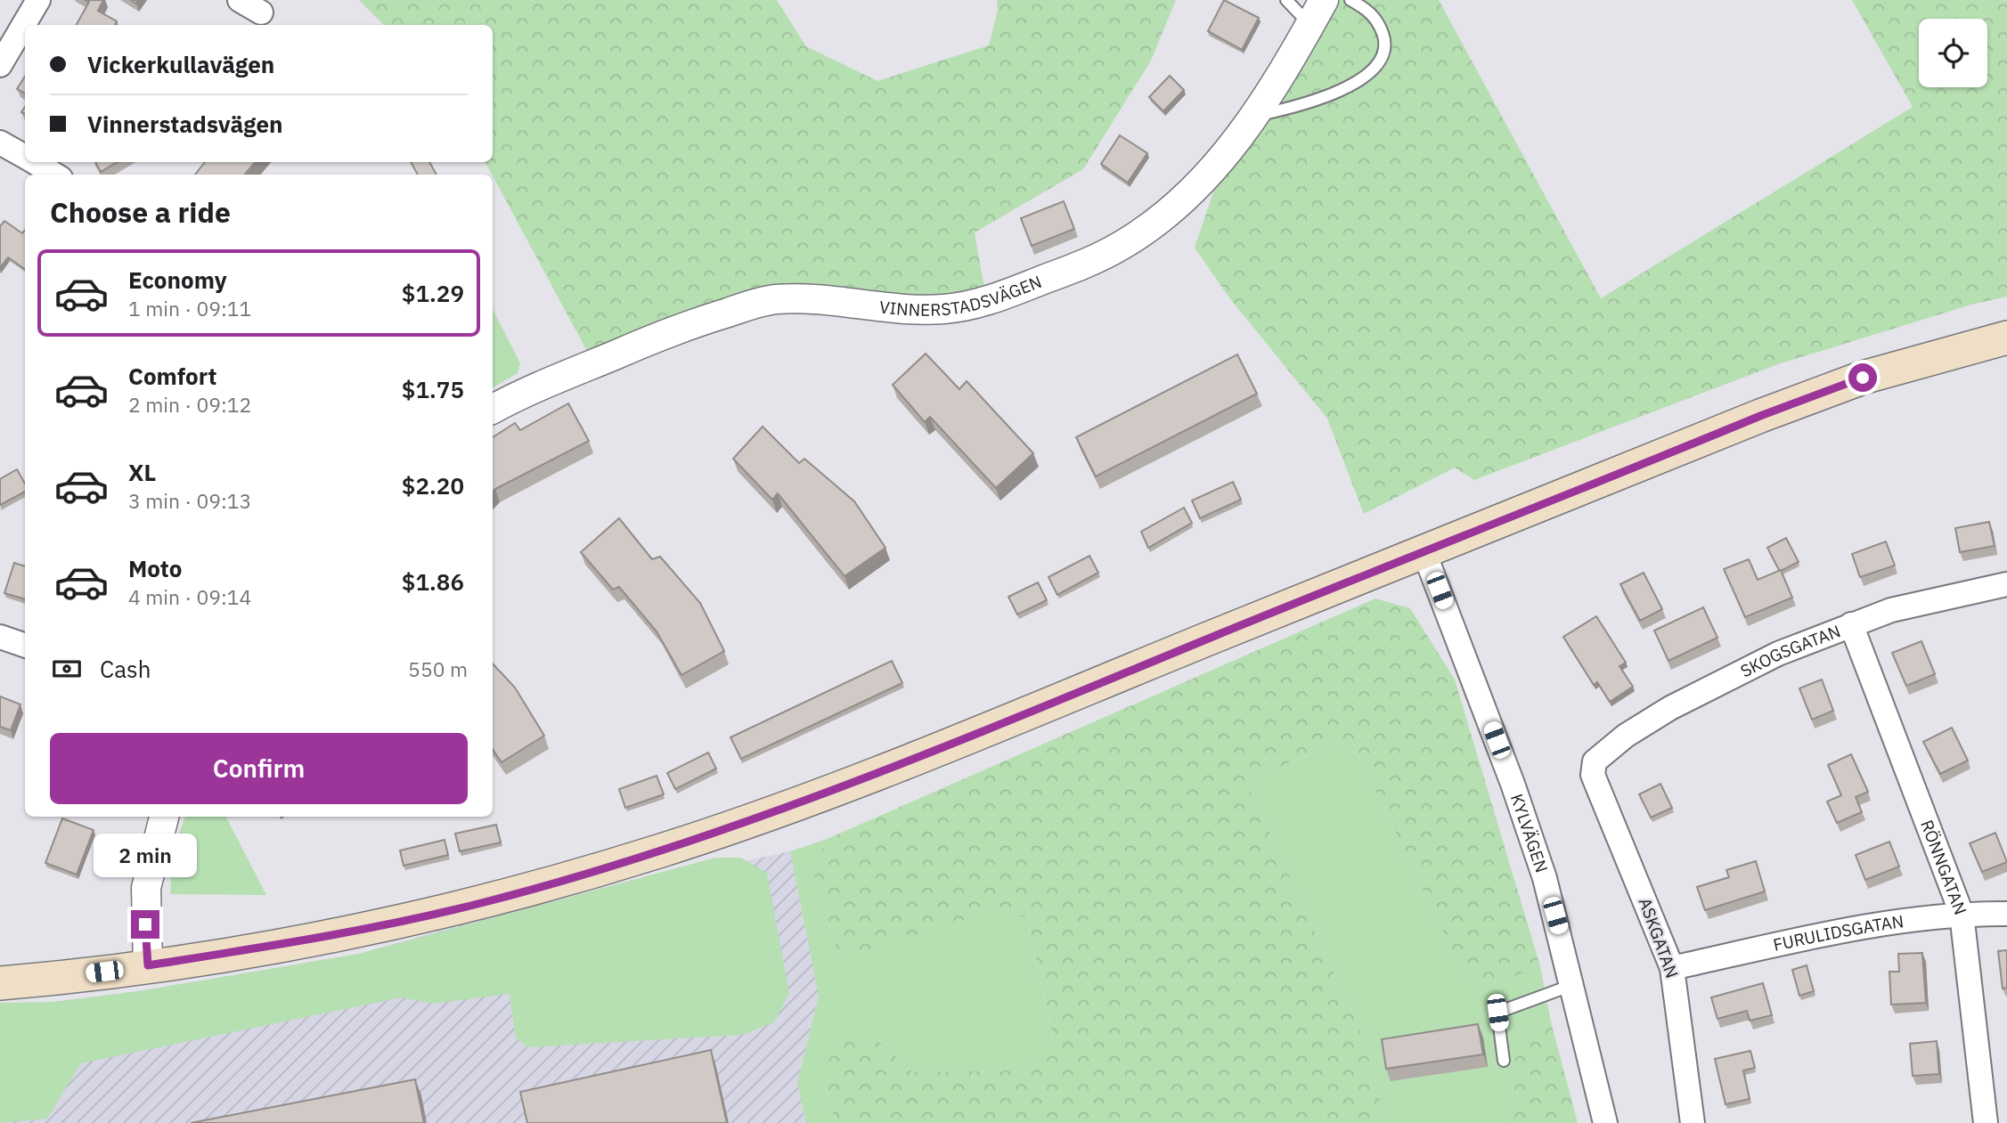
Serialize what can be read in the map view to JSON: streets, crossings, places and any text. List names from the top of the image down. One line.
{"streets":{"street":["VINNERSTADSVÄGEN","SKOGSGATAN","KYLVÄGEN","RÖNNGATAN","FURULIDSGATAN","ASKGATAN"]},"crossings":[["SKOGSGATAN","RÖNNGATAN"],["SKOGSGATAN","ASKGATAN"],["RÖNNGATAN","FURULIDSGATAN"],["FURULIDSGATAN","ASKGATAN"]],"page":{"banner":["Vickerkullavägen","Vinnerstadsvägen"],"heading":"Choose a ride","list":[{"name":"Economy","note":"1 min · 09:11","value":"$1.29"},{"name":"Comfort","note":"2 min · 09:12","value":"$1.75"},{"name":"XL","note":"3 min · 09:13","value":"$2.20"},{"name":"Moto","note":"4 min · 09:14","value":"$1.86"}],"pay":["Cash","550 m"],"buttons":"Confirm","bubble":"2 min"}}
